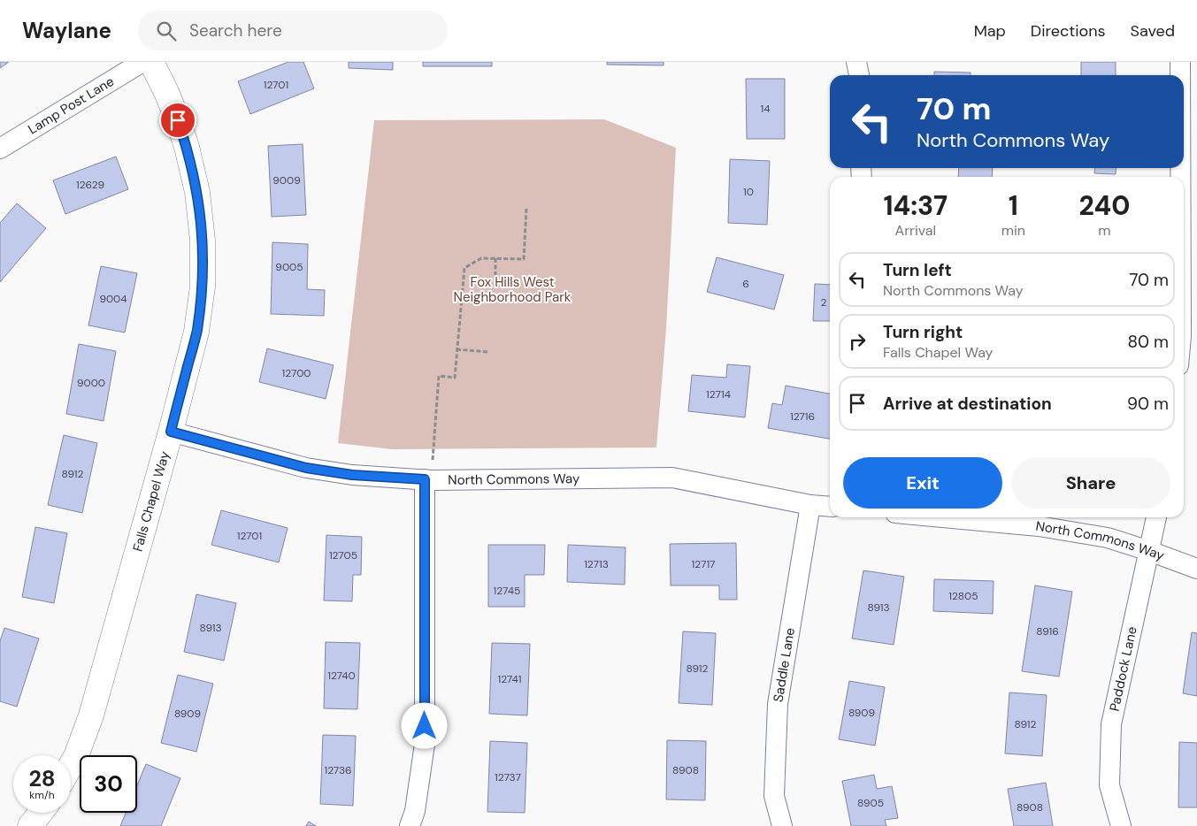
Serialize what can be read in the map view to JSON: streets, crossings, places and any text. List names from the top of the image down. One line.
{"streets":{"street":["Lamp Post Lane","North Commons Way","Falls Chapel Way","Saddle Lane","Paddock Lane"]},"crossings":[["North Commons Way","Falls Chapel Way"],["North Commons Way","Saddle Lane"],["North Commons Way","Paddock Lane"]],"parks":["Fox Hills West Neighborhood Park"],"house_numbers":["12701","14","9009","12629","10","9005","6","9004","2","12700","9000","12714","12716","8912","12701","12705","12713","12717","12745","12805","8913","8913","8916","8912","12740","12741","8909","8909","8912","12736","8908","12737","8905","8908"],"page":{"header":"Waylane","search":"Search here","nav":["Map","Directions","Saved"],"turn":["70 m","North Commons Way"],"eta":["14:37","Arrival","1","min","240","m"],"list":[{"name":"Turn left","note":"North Commons Way","value":"70 m"},{"name":"Turn right","note":"Falls Chapel Way","value":"80 m"},{"name":"Arrive at destination","value":"90 m"}],"buttons":["Exit","Share"],"speed":"28 km/h","limit":"30"}}
